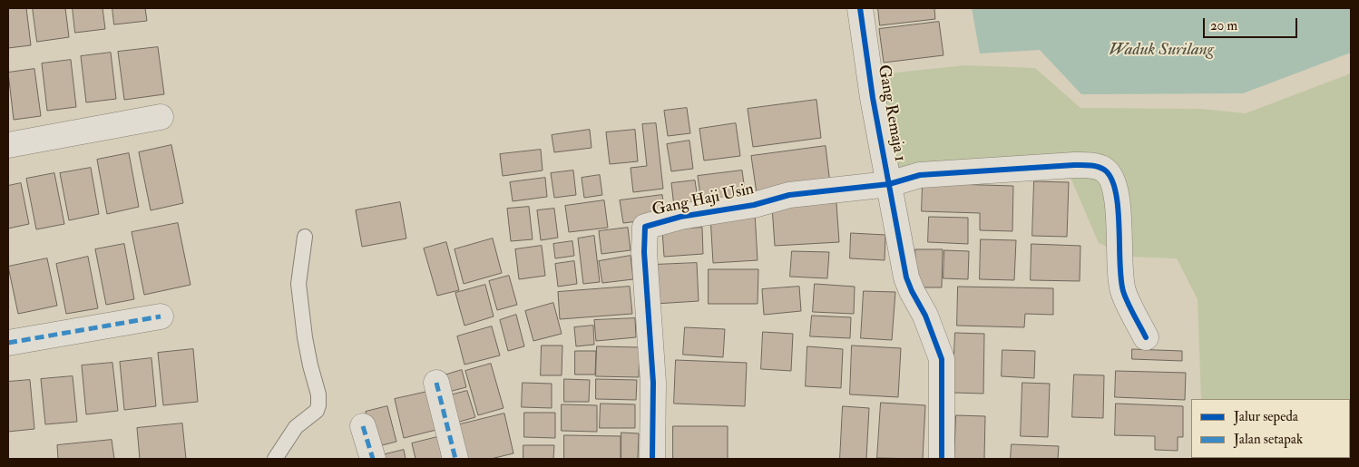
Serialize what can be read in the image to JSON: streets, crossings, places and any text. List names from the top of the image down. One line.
{"streets":{"street":["Gang Remaja 1","Gang Haji Usin"]},"crossings":[["Gang Remaja 1","Gang Haji Usin"]],"water":["Waduk Surilang"],"legend":["Jalur sepeda","Jalan setapak"],"scale_bar":"20 m"}
